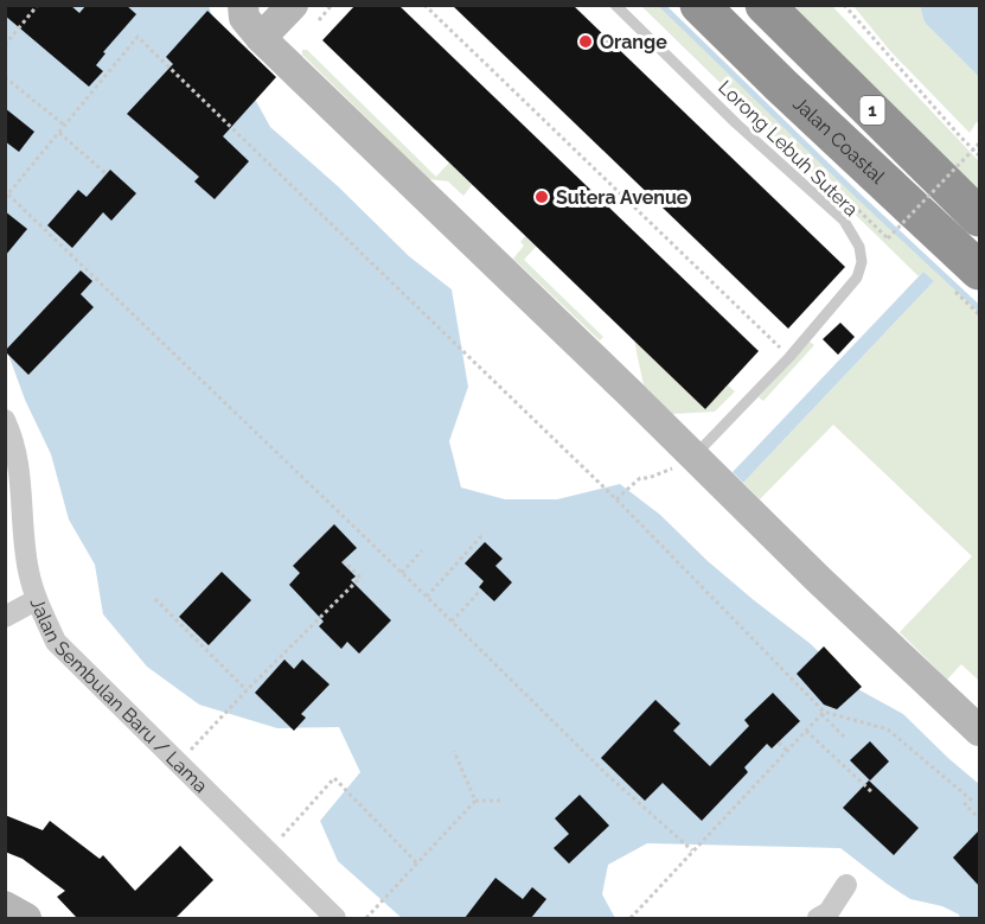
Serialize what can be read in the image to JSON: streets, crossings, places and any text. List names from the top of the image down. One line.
{"streets":{"highway":["1","Jalan Coastal"],"street":["Jalan Sembulan Baru / Lama"],"lane":["Lorong Lebuh Sutera"]},"places":["Orange","Sutera Avenue"]}
